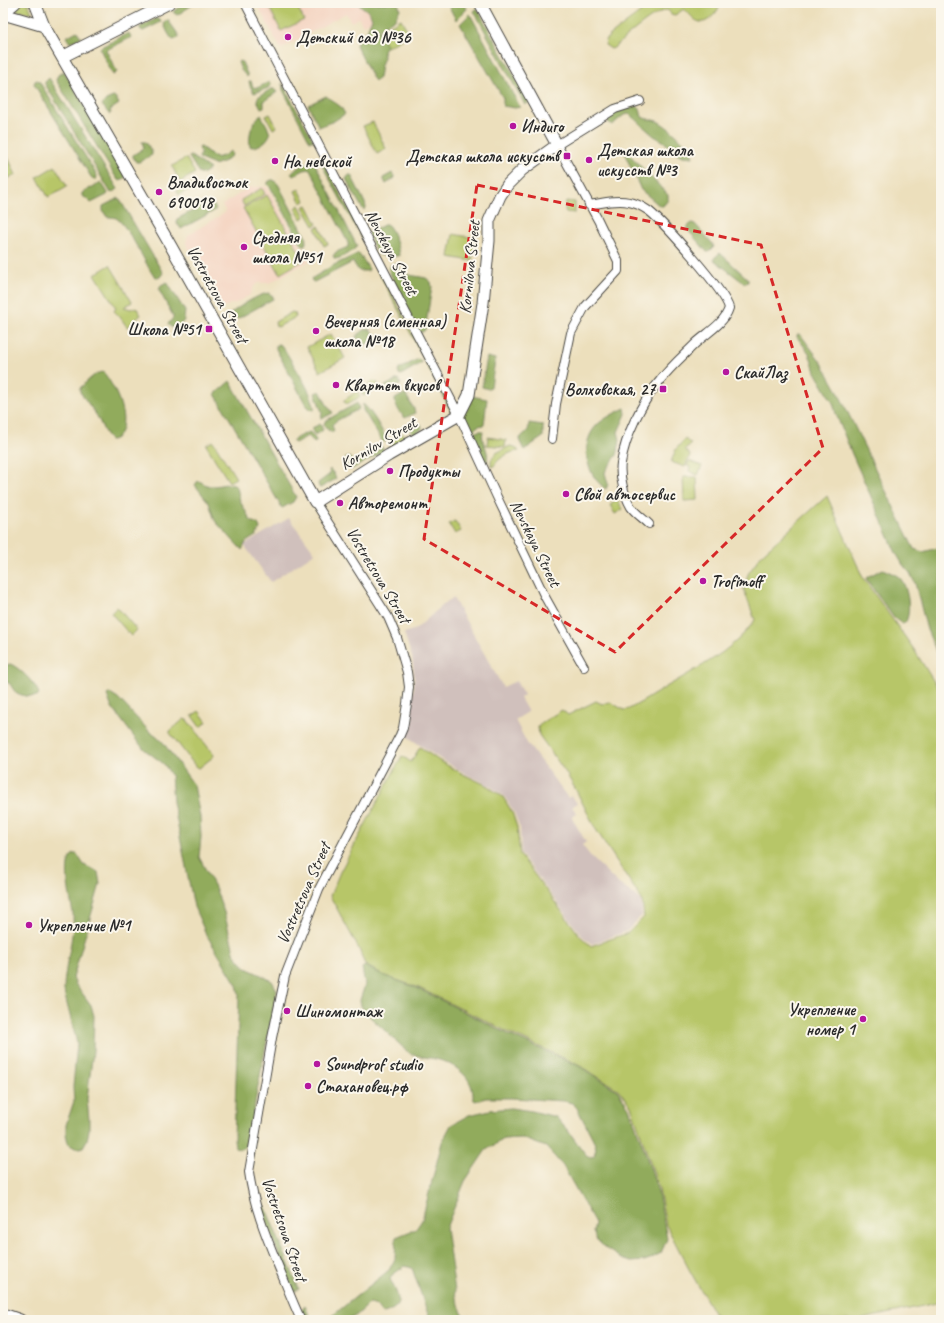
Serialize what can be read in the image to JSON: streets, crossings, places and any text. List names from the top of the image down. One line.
{"streets":{"street":["Nevskaya Street","Kornilova Street","Vostretsova Street","Kornilov Street"]},"crossings":[["Nevskaya Street","Kornilova Street"],["Nevskaya Street","Kornilov Street"],["Kornilova Street","Kornilov Street"],["Vostretsova Street","Kornilov Street"]],"places":{"other":["Детский сад №36","Индиго","Детская школа искусcтв №3","На невской","Владивосток 690018","Средняя школа №51","Вечерняя (сменная) школа №18","СкайЛаз","Квартет вкусов","Продукты","Свой автосервис","Авторемонт","Trofimoff","Укрепление №1","Шиномонтаж","Укрепление номер 1","Soundprof studio","Стахановец.рф"],"transit":["Детская школа искусcтв","Школа №51","Волховская, 27"]}}
